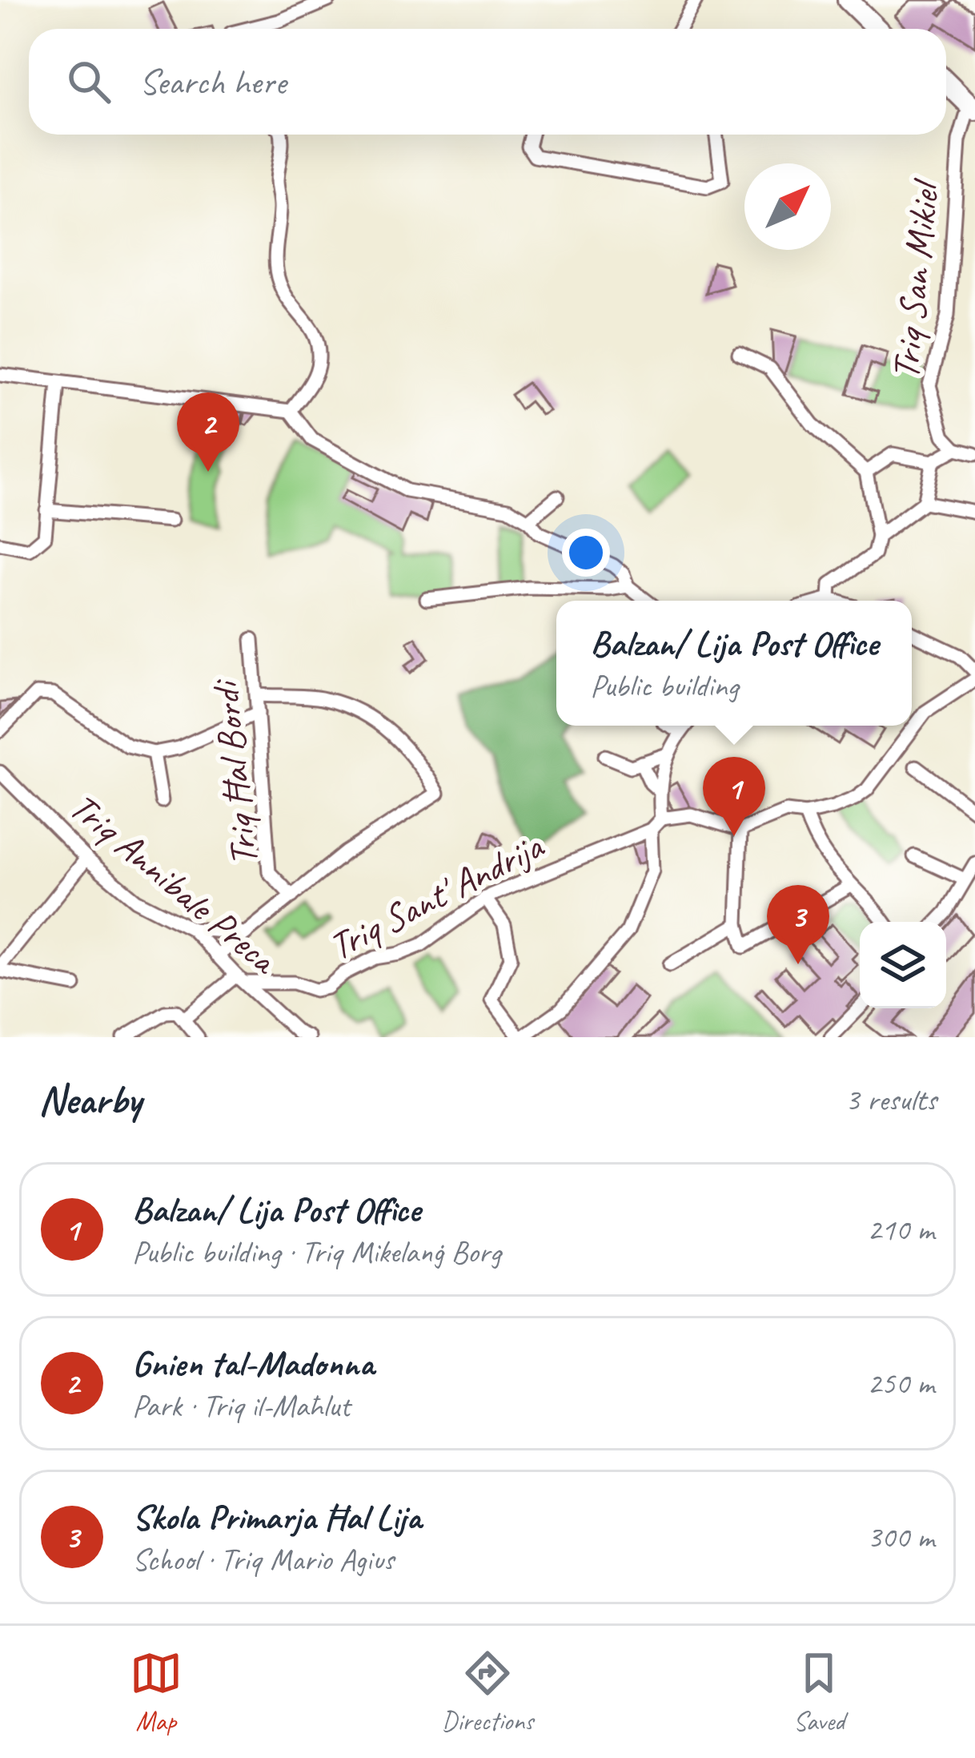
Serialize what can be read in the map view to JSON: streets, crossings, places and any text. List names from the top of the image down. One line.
{"streets":{"street":["Triq San Mikiel","Triq Ħal Bordi","Triq Annibale Preca","Triq Sant' Andrija"]},"crossings":[["Triq Annibale Preca","Triq Sant' Andrija"]],"north":"top right","page":{"search":"Search here","pins":["2","1","3"],"popup":["Balzan/ Lija Post Office","Public building"],"heading":["Nearby","3 results"],"list":[{"mark":"1","name":"Balzan/ Lija Post Office","note":"Public building · Triq Mikelanġ Borg","value":"210 m"},{"mark":"2","name":"Gnien tal-Madonna","note":"Park · Triq il-Maħlut","value":"250 m"},{"mark":"3","name":"Skola Primarja Ħal Lija","note":"School · Triq Mario Agius","value":"300 m"}],"nav":["Map","Directions","Saved"]}}
